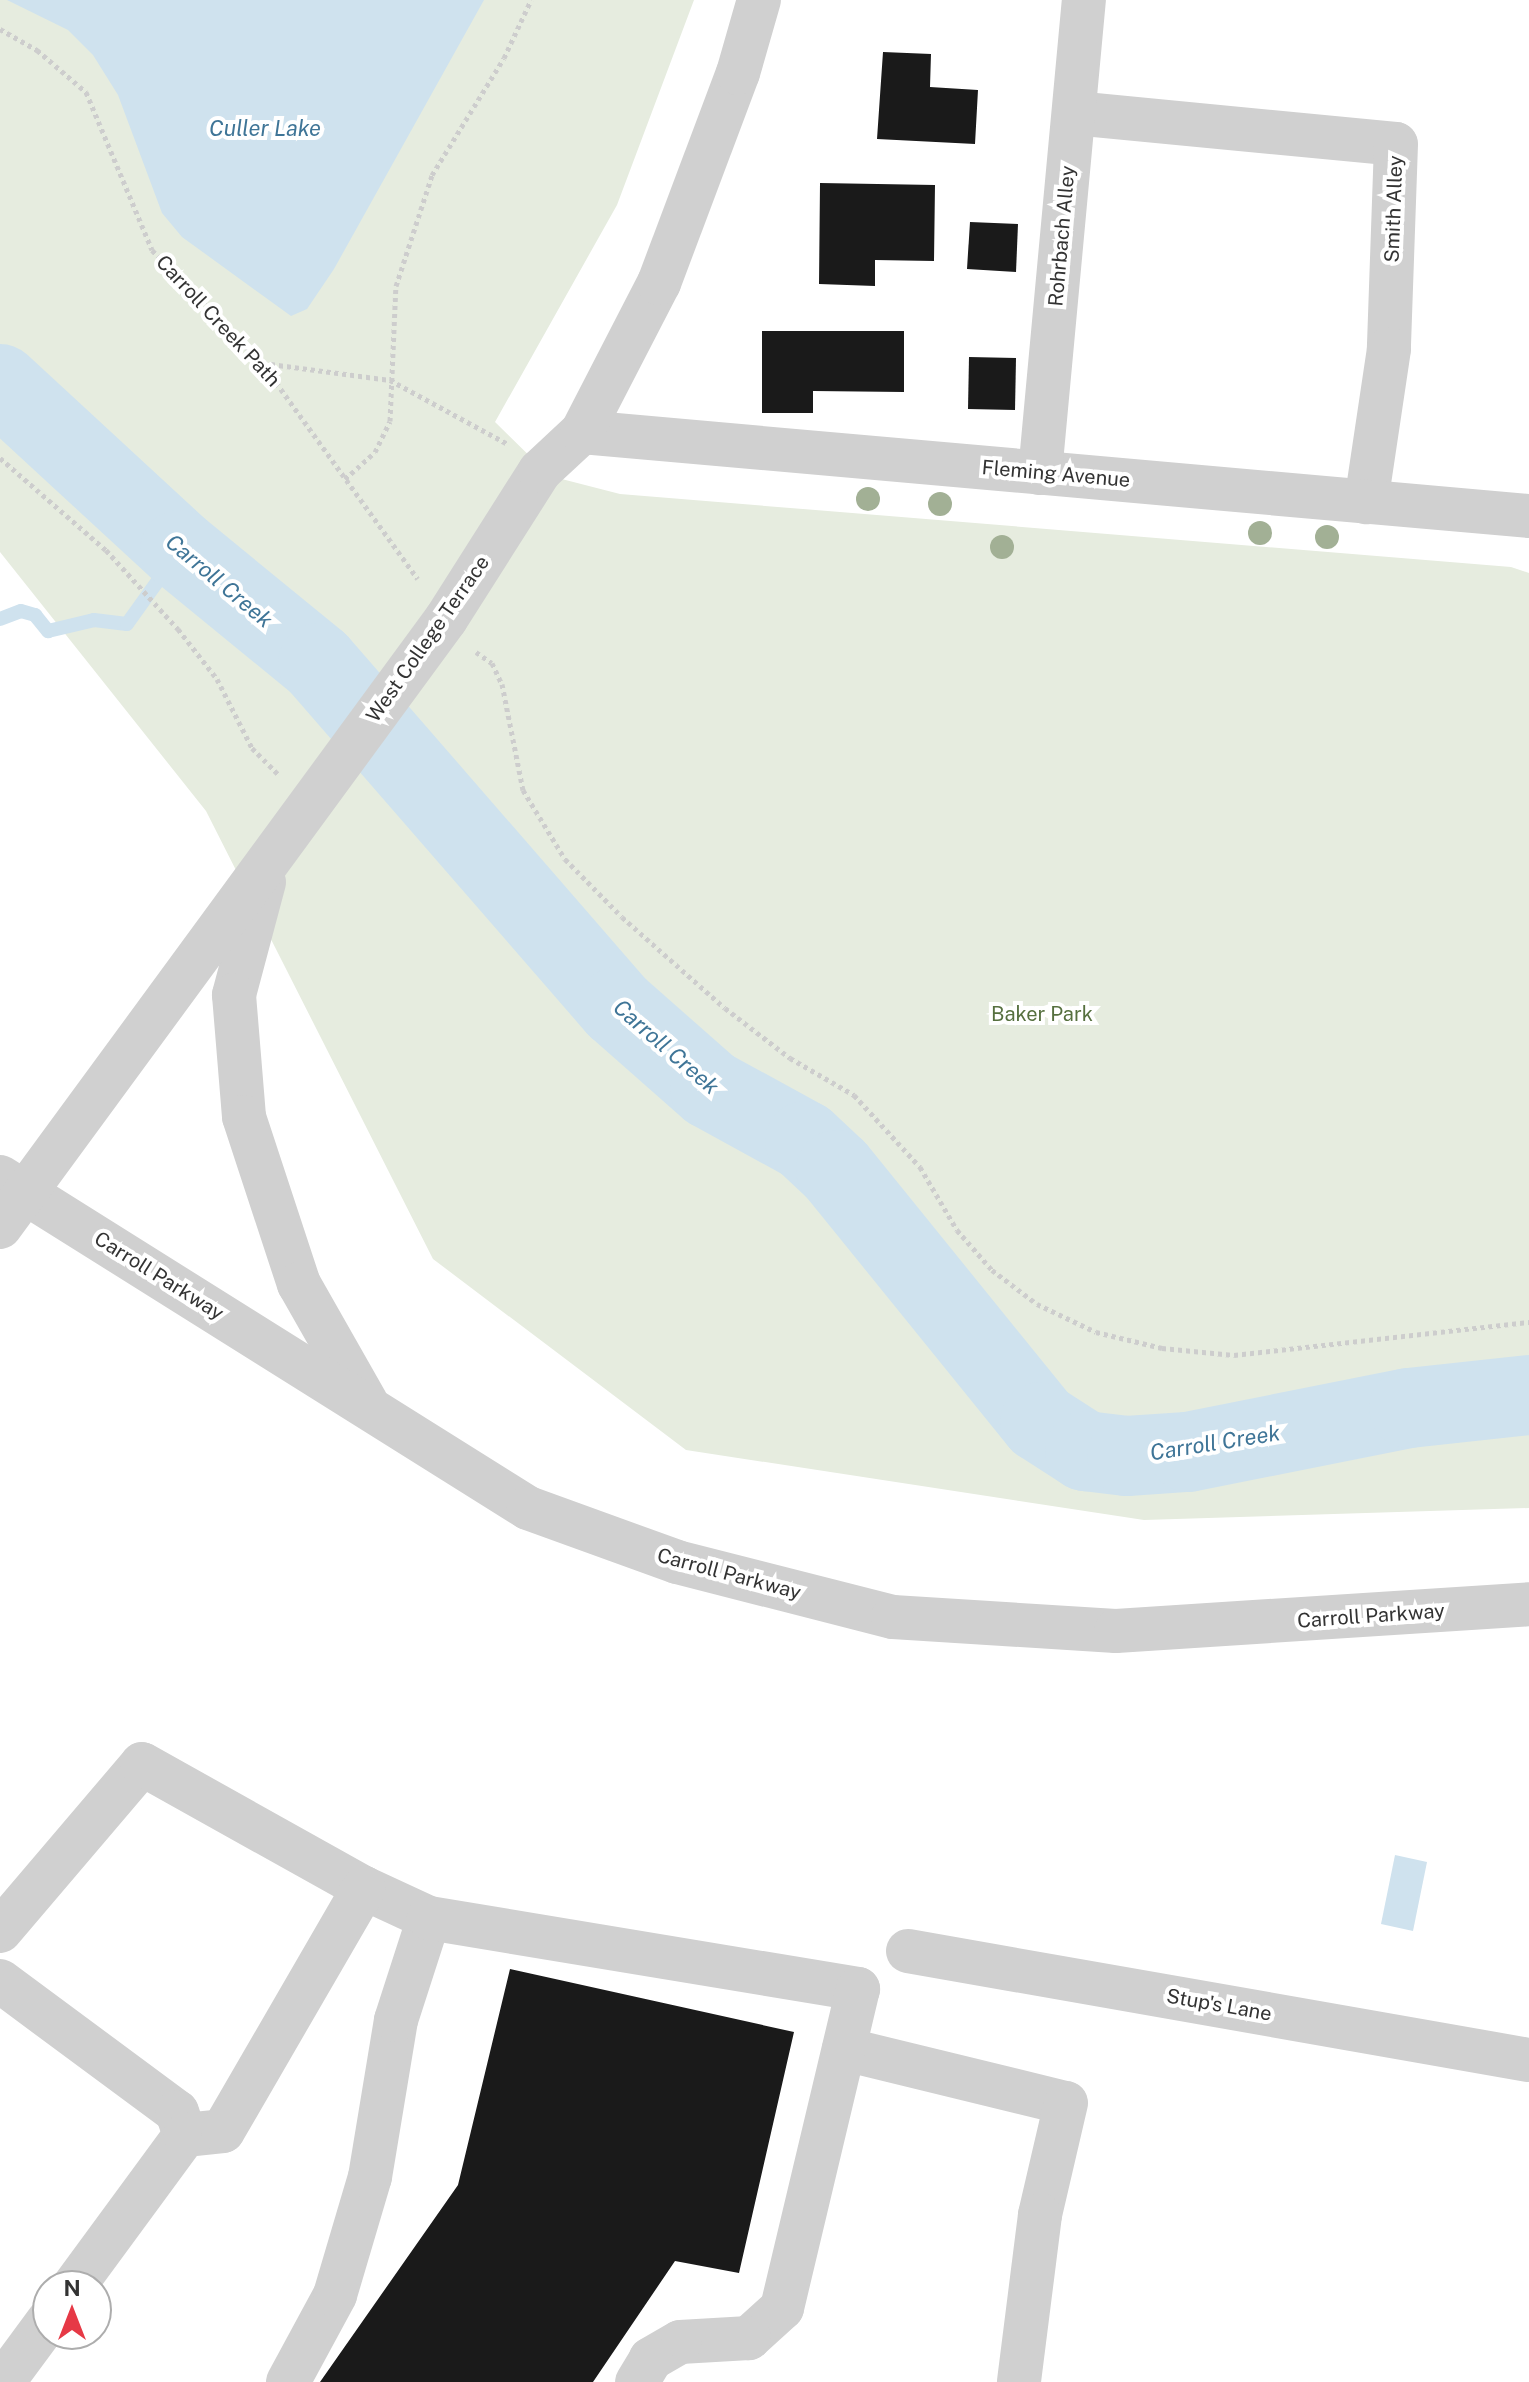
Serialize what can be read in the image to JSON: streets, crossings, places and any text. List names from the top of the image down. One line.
{"streets":{"street":["Smith Alley","Rohrbach Alley","Fleming Avenue","West College Terrace","Carroll Parkway","Stup's Lane"],"path":["Carroll Creek Path"]},"crossings":[["Smith Alley","Rohrbach Alley"],["Smith Alley","Fleming Avenue"],["Rohrbach Alley","Fleming Avenue"],["Carroll Creek Path","West College Terrace"],["Fleming Avenue","West College Terrace"],["West College Terrace","Carroll Parkway"]],"water":["Culler Lake","Carroll Creek"],"parks":["Baker Park"],"north":"top"}
